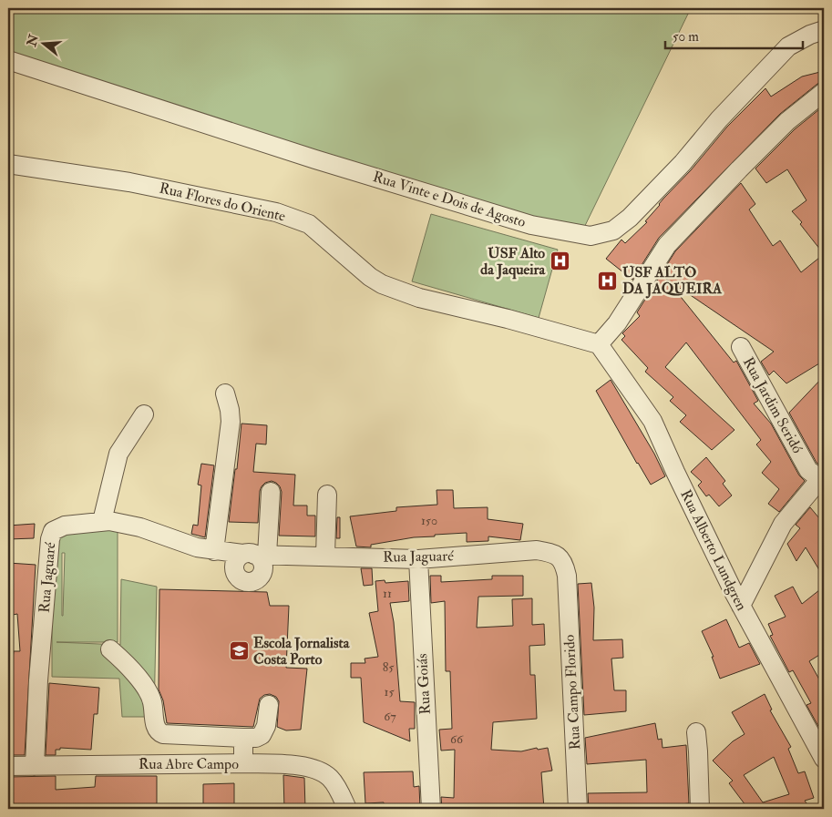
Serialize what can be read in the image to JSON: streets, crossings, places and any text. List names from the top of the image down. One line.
{"streets":{"street":["Rua Vinte e Dois de Agosto","Rua Flores do Oriente","Rua Jardim Seridó","Rua Alberto Lundgren","Rua Jaguaré","Rua Goiás","Rua Campo Florido","Rua Abre Campo"]},"crossings":[["Rua Flores do Oriente","Rua Alberto Lundgren"],["Rua Jaguaré","Rua Goiás"],["Rua Jaguaré","Rua Campo Florido"],["Rua Jaguaré","Rua Abre Campo"]],"places":{"hospital":["USF Alto da Jaqueira","USF ALTO DA JAQUEIRA"],"school or university":["Escola Jornalista Costa Porto"]},"house_numbers":["150","11","85","15","67","66"],"scale_bar":"50 m","north":"left"}
